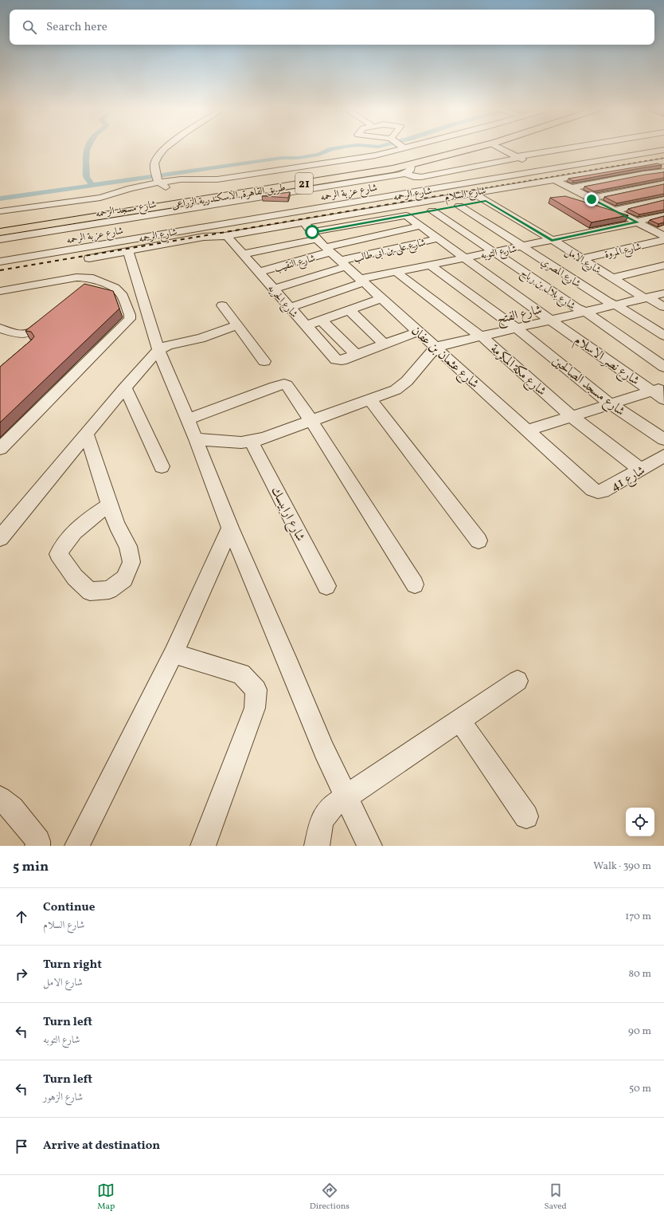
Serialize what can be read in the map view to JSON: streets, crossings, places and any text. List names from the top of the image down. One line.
{"streets":{"highway":["21","طريق القاهرة, الاسكندرية الزراعى"],"street":["شارع عزبة الرحمه","شارع الرحمه","شارع السلام","شارع مسجد الرحمه","شارع على بن ابى طالب","شارع المروة","شارع التوبه","شارع الامل","شارع النقيب","شارع المصري","شارع بلال بن رباح","شارع الحريه","شارع الفتح","شارع عثمان بن عفان","شارع نصر الاسلام","شارع مكة المكرمة","شارع مسجد الصالحين","شارع 41","شارع ارابيسك"]},"crossings":[["شارع الرحمه","شارع السلام"],["شارع الرحمه","شارع على بن ابى طالب"],["شارع الرحمه","شارع الامل"],["شارع الرحمه","شارع النقيب"],["شارع الرحمه","شارع الحريه"],["شارع الرحمه","شارع عثمان بن عفان"],["شارع السلام","شارع على بن ابى طالب"],["شارع السلام","شارع الامل"],["شارع السلام","شارع النقيب"],["شارع السلام","شارع المصري"],["شارع السلام","شارع بلال بن رباح"],["شارع السلام","شارع عثمان بن عفان"],["شارع السلام","شارع نصر الاسلام"],["طريق القاهرة, الاسكندرية الزراعى","شارع مسجد الرحمه"],["شارع على بن ابى طالب","شارع النقيب"],["شارع على بن ابى طالب","شارع عثمان بن عفان"],["شارع على بن ابى طالب","شارع نصر الاسلام"],["شارع المروة","شارع الامل"],["شارع التوبه","شارع الامل"],["شارع التوبه","شارع المصري"],["شارع التوبه","شارع بلال بن رباح"],["شارع التوبه","شارع الحريه"],["شارع التوبه","شارع عثمان بن عفان"],["شارع التوبه","شارع نصر الاسلام"],["شارع التوبه","شارع مكة المكرمة"],["شارع التوبه","شارع مسجد الصالحين"],["شارع الامل","شارع الفتح"],["شارع النقيب","شارع الحريه"],["شارع النقيب","شارع عثمان بن عفان"],["شارع المصري","شارع الفتح"],["شارع بلال بن رباح","شارع الفتح"],["شارع الفتح","شارع عثمان بن عفان"],["شارع الفتح","شارع نصر الاسلام"],["شارع الفتح","شارع مكة المكرمة"],["شارع الفتح","شارع مسجد الصالحين"],["شارع عثمان بن عفان","شارع 41"],["شارع مكة المكرمة","شارع 41"]],"page":{"search":"Search here","heading":["5 min","Walk · 390 m"],"list":[["Continue","شارع السلام","170 m"],["Turn right","شارع الامل","80 m"],["Turn left","شارع التوبه","90 m"],["Turn left","شارع الزهور","50 m"],"Arrive at destination"],"nav":["Map","Directions","Saved"]}}
